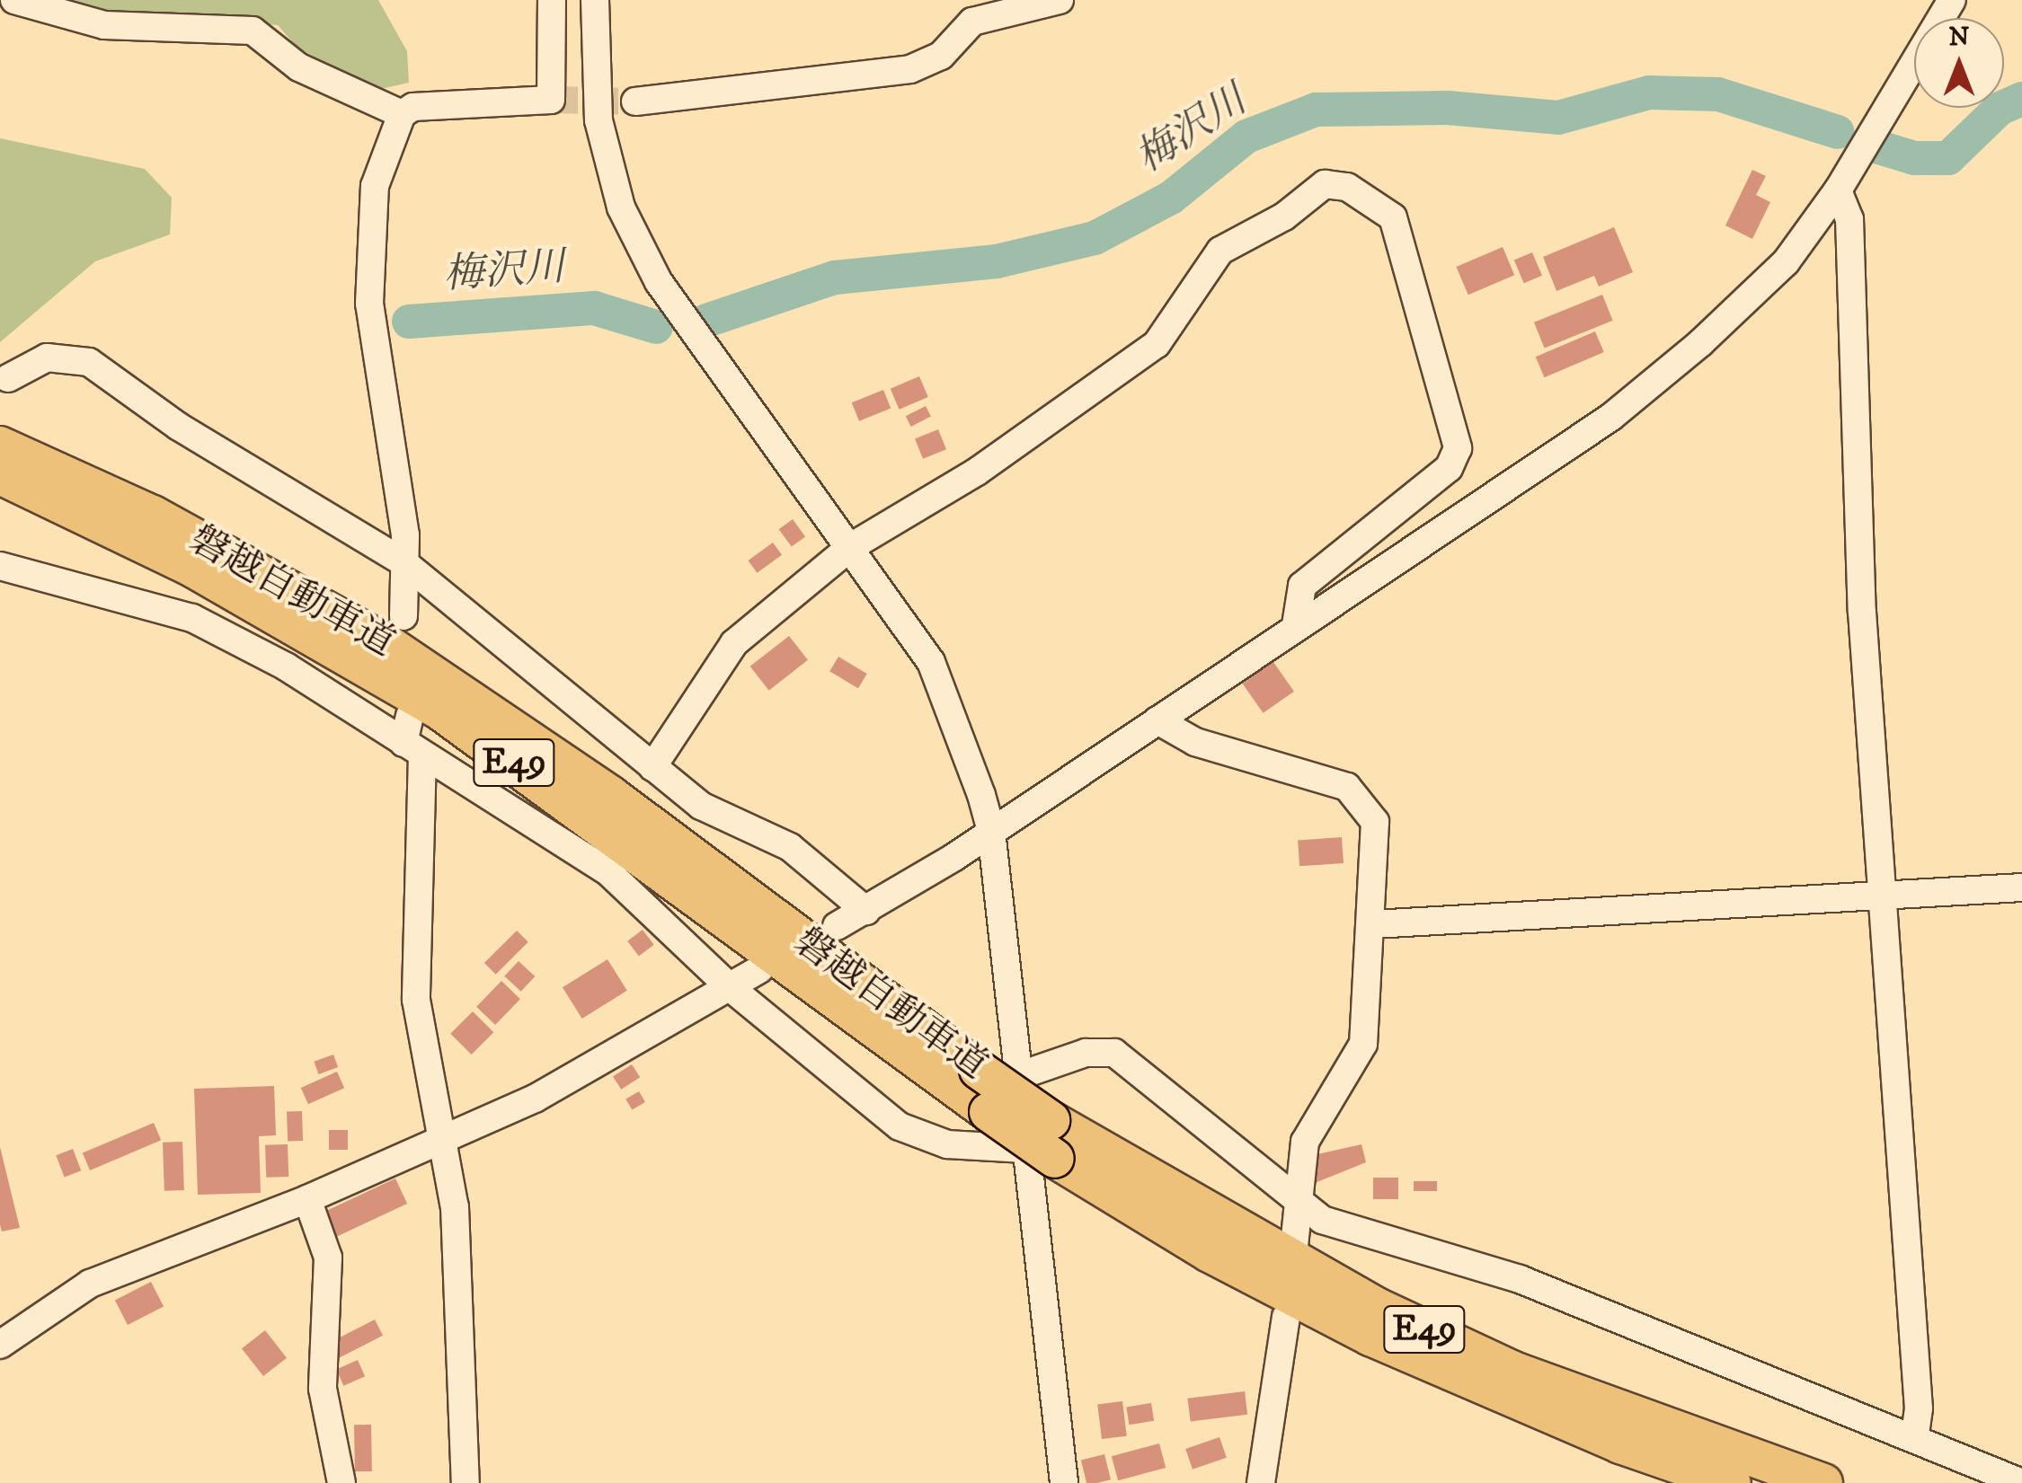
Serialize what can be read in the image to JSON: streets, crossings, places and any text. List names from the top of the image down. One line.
{"streets":{"highway":["磐越自動車道","E49"]},"water":["梅沢川"],"north":"top"}
